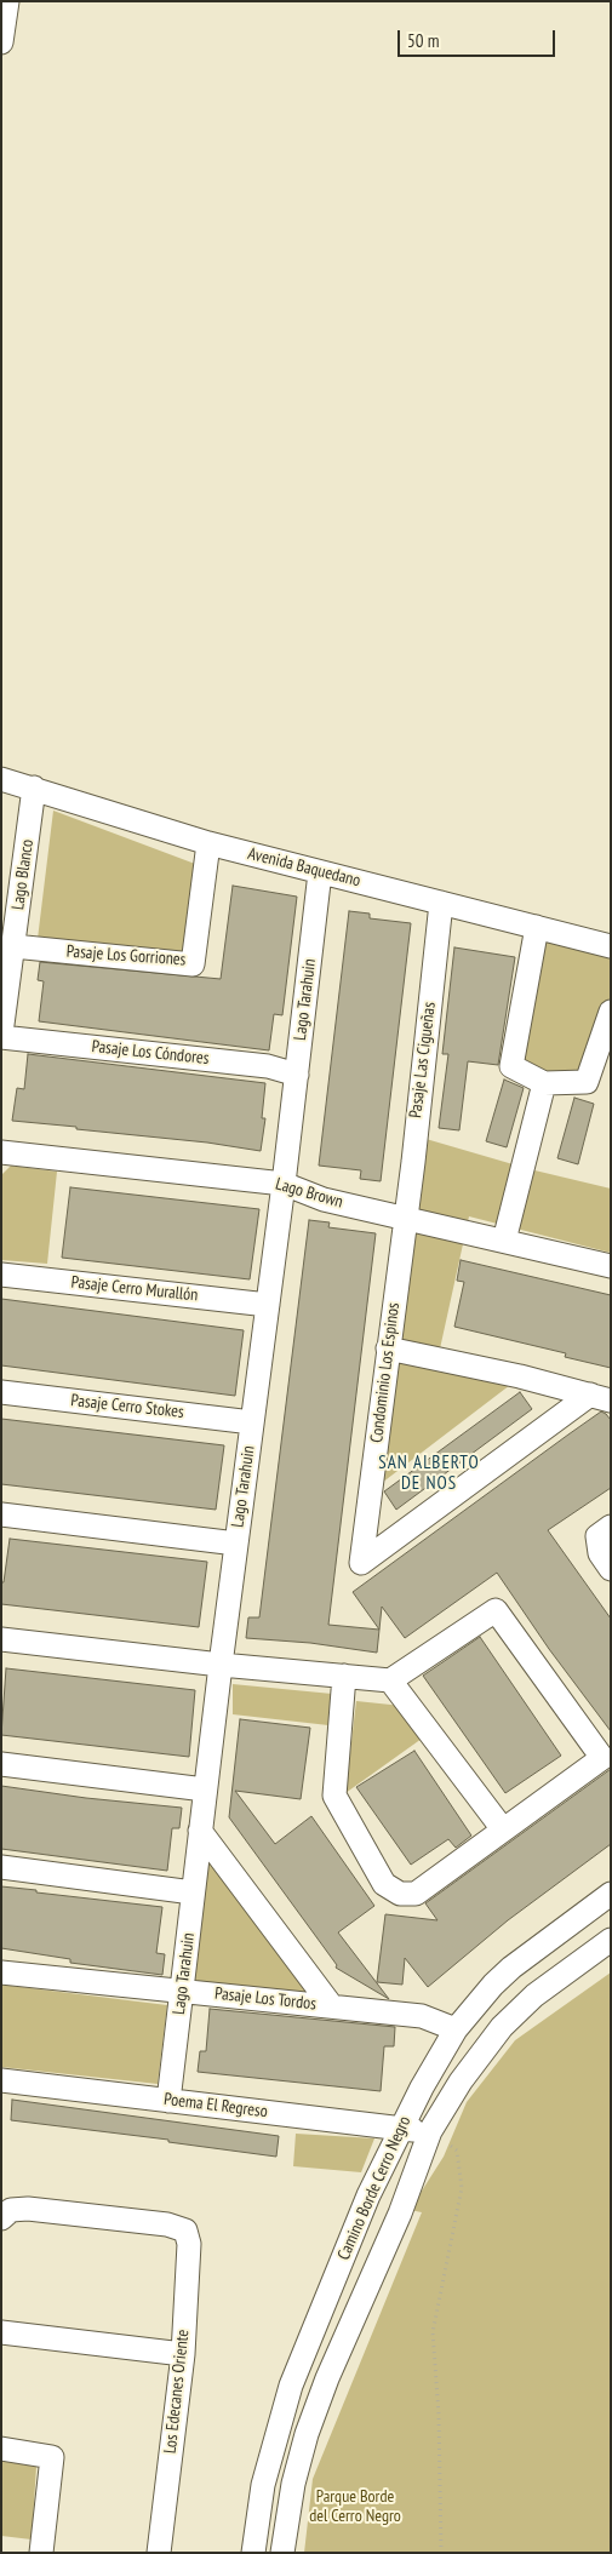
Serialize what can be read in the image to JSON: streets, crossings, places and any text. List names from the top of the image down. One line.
{"streets":{"street":["Avenida Baquedano","Lago Blanco","Pasaje Los Gorriones","Lago Tarahuin","Pasaje Los Cóndores","Pasaje Las Cigueñas","Lago Brown","Pasaje Cerro Murallón","Condominio Los Espinos","Pasaje Cerro Stokes","Pasaje Los Tordos","Poema El Regreso","Camino Borde Cerro Negro","Los Edecanes Oriente"]},"crossings":[["Avenida Baquedano","Lago Blanco"],["Avenida Baquedano","Pasaje Los Gorriones"],["Avenida Baquedano","Lago Tarahuin"],["Avenida Baquedano","Pasaje Las Cigueñas"],["Lago Blanco","Pasaje Los Gorriones"],["Lago Blanco","Pasaje Los Cóndores"],["Lago Tarahuin","Pasaje Los Cóndores"],["Lago Tarahuin","Lago Brown"],["Lago Tarahuin","Pasaje Cerro Murallón"],["Lago Tarahuin","Pasaje Cerro Stokes"],["Lago Tarahuin","Pasaje Los Tordos"],["Lago Tarahuin","Poema El Regreso"],["Pasaje Las Cigueñas","Lago Brown"],["Pasaje Las Cigueñas","Condominio Los Espinos"],["Lago Brown","Condominio Los Espinos"],["Pasaje Los Tordos","Camino Borde Cerro Negro"],["Poema El Regreso","Camino Borde Cerro Negro"]],"districts":["SAN ALBERTO DE NOS"],"parks":["Parque Borde del Cerro Negro"],"scale_bar":"50 m"}
